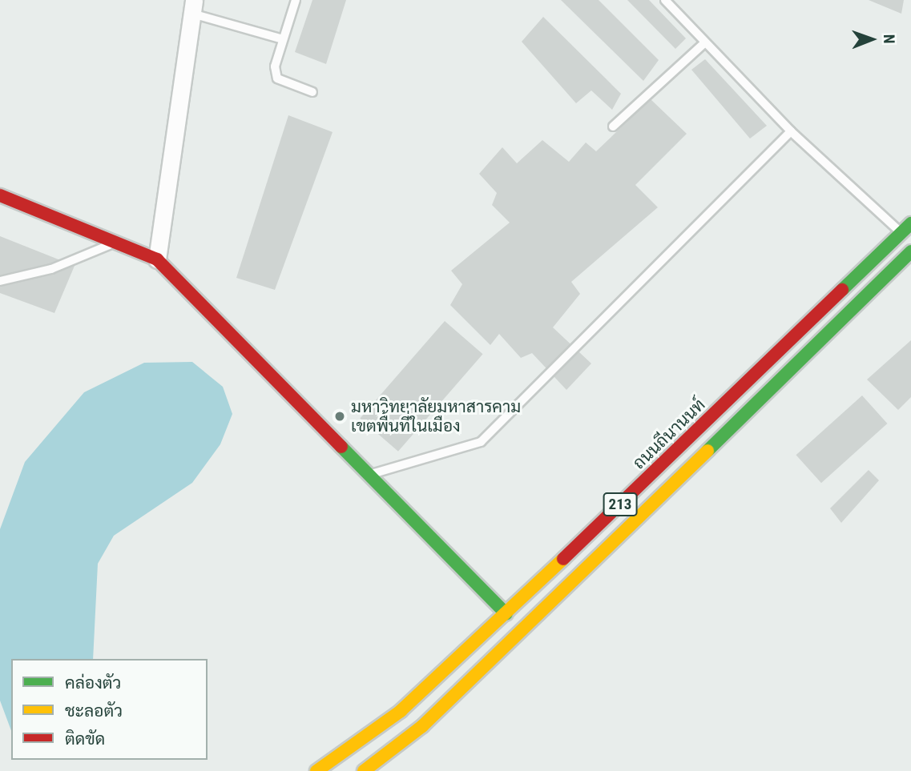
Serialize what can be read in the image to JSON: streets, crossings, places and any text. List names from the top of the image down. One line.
{"streets":{"main road":["ถนนถีนานนท์","213"]},"places":["มหาวิทยาลัยมหาสารคาม เขตพื้นที่ในเมือง"],"legend":["คล่องตัว","ชะลอตัว","ติดขัด"],"north":"right"}
